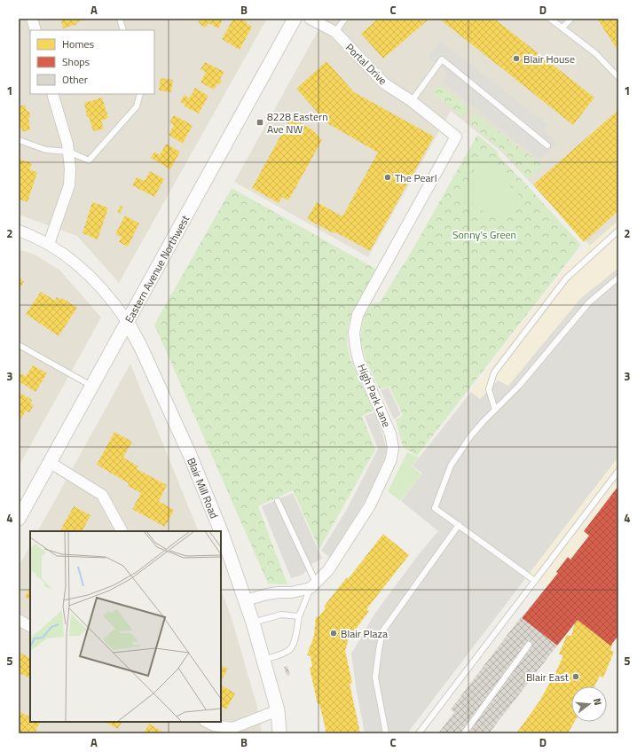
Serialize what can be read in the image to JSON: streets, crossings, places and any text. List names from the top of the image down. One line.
{"streets":{"street":["Portal Drive","Eastern Avenue Northwest","High Park Lane","Blair Mill Road"]},"crossings":[["Portal Drive","High Park Lane"],["Eastern Avenue Northwest","Blair Mill Road"]],"parks":["Sonny's Green"],"places":{"other":["Blair House","The Pearl","Blair Plaza","Blair East"],"transit":["8228 Eastern Ave NW"]},"legend":["Homes","Shops","Other"],"north":"right","grid":{"columns":["A","B","C","D"],"rows":["1","2","3","4","5"]}}
